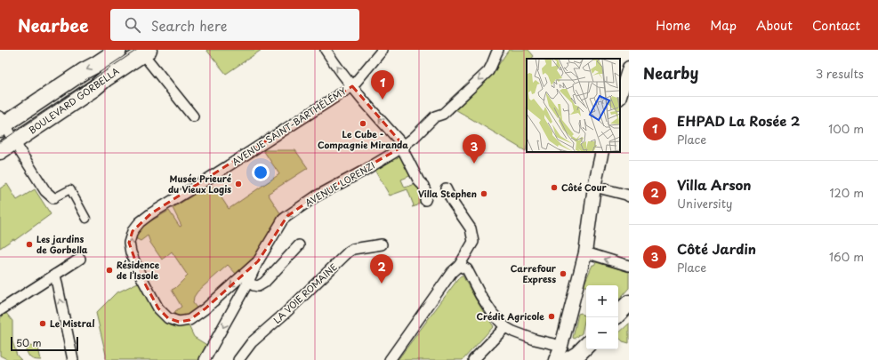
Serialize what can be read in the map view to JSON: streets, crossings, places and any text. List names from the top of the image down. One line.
{"streets":{"main road":["BOULEVARD GORBELLA"],"street":["AVENUE SAINT-BARTHÉLÉMY","AVENUE LORENZI","LA VOIE ROMAINE"]},"crossings":[["AVENUE SAINT-BARTHÉLÉMY","AVENUE LORENZI"]],"one_way":["AVENUE LORENZI"],"places":["Le Cube - Compagnie Miranda","Musée Prieuré du Vieux Logis","Côté Cour","Villa Stephen","Les jardins de Gorbella","Résidence de l’Issole","Carrefour Express","Crédit Agricole","Le Mistral"],"scale_bar":"50 m","page":{"header":"Nearbee","search":"Search here","nav":["Home","Map","About","Contact"],"heading":["Nearby","3 results"],"pins":["1","3","2"],"list":[{"mark":"1","name":"EHPAD La Rosée 2","note":"Place","value":"100 m"},{"mark":"2","name":"Villa Arson","note":"University","value":"120 m"},{"mark":"3","name":"Côté Jardin","note":"Place","value":"160 m"}],"map_buttons":["+","−"],"scale":"50 m"}}
